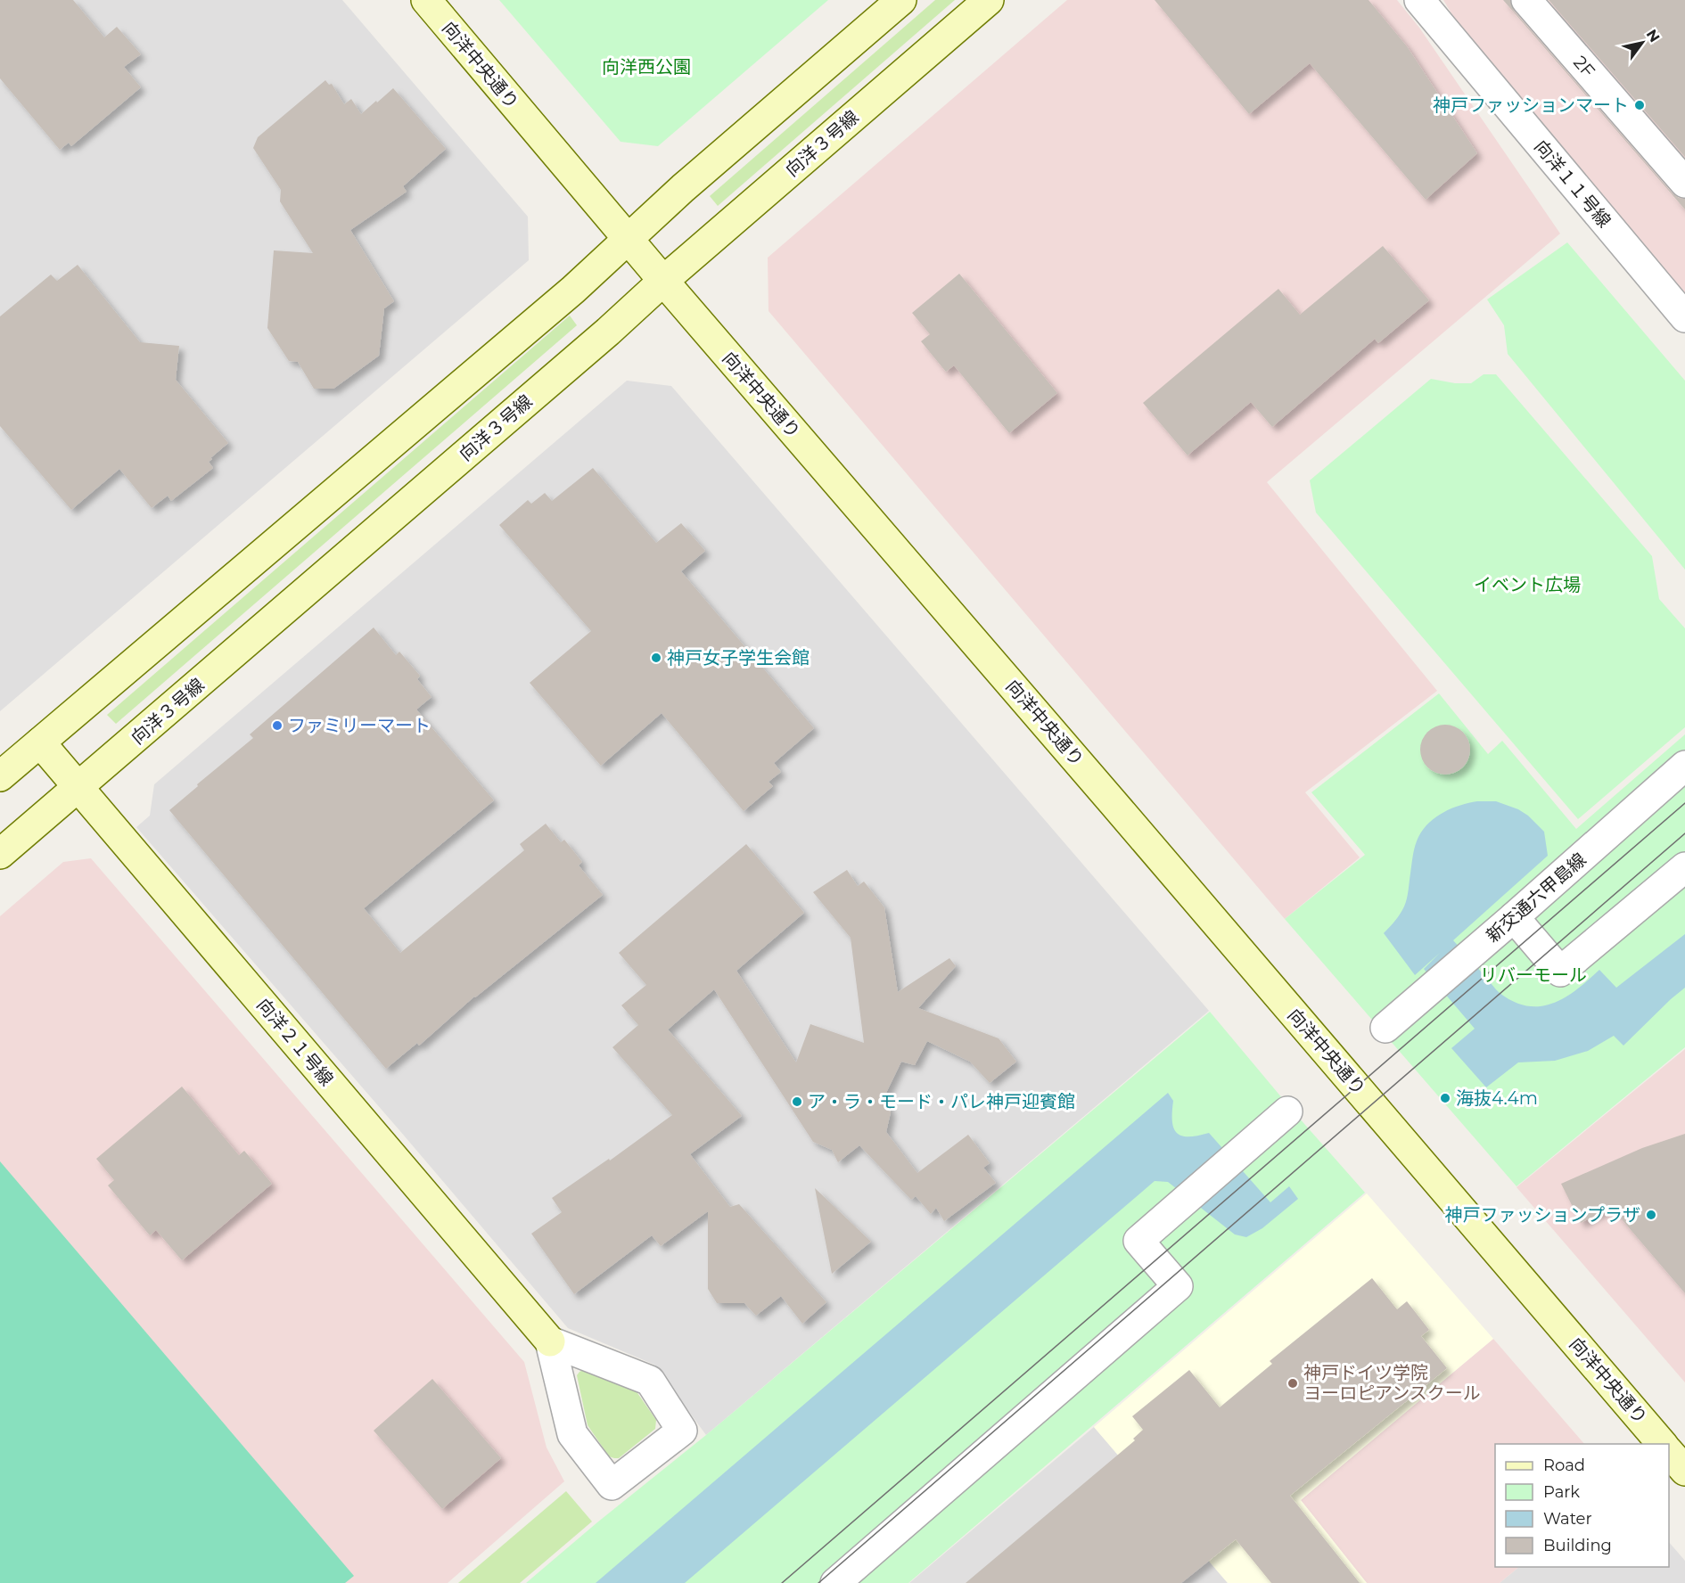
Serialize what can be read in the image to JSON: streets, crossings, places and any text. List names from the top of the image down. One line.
{"streets":{"street":["向洋中央通り","2F","向洋３号線","向洋１１号線","新交通六甲島線","向洋２１号線"]},"crossings":[["向洋中央通り","向洋３号線"],["向洋３号線","向洋２１号線"]],"parks":["向洋西公園","イベント広場","リバーモール"],"places":["神戸ファッションマート","神戸女子学生会館","ファミリーマート","海抜4.4m","ア・ラ・モード・パレ神戸迎賓館","神戸ファッションプラザ","神戸ドイツ学院 ヨーロピアンスクール"],"legend":["Road","Park","Water","Building"],"north":"top right"}
